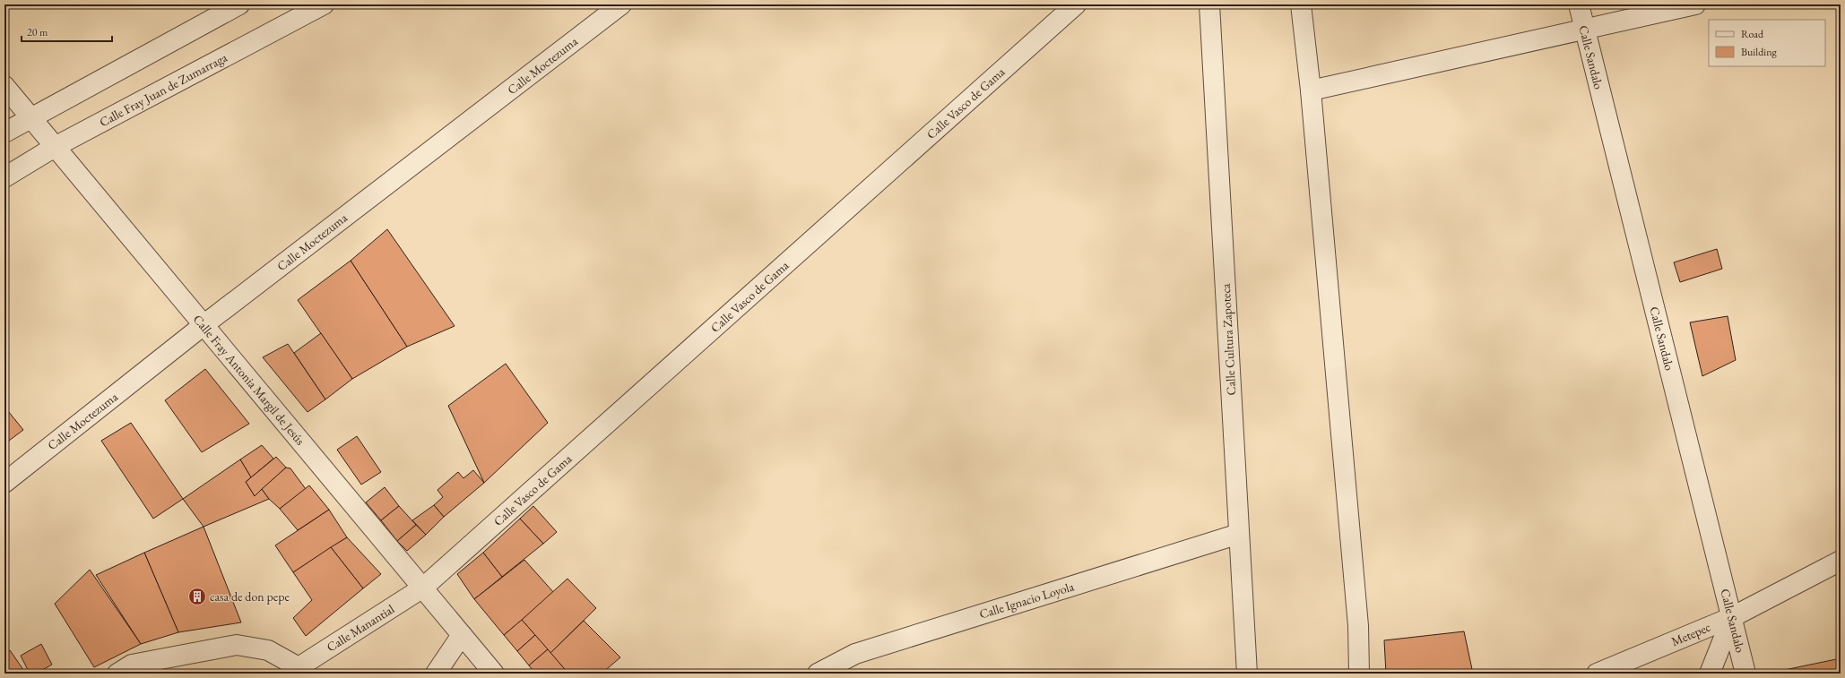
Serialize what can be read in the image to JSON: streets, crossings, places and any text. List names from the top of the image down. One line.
{"streets":{"street":["Calle Sandalo","Calle Moctezuma","Calle Fray Juan de Zumarraga","Calle Vasco de Gama","Calle Cultura Zapoteca","Calle Fray Antonia Margil de Jesús","Calle Ignacio Loyola","Calle Manantial","Metepec"]},"crossings":[["Calle Sandalo","Metepec"],["Calle Moctezuma","Calle Fray Antonia Margil de Jesús"],["Calle Fray Juan de Zumarraga","Calle Fray Antonia Margil de Jesús"],["Calle Vasco de Gama","Calle Fray Antonia Margil de Jesús"],["Calle Vasco de Gama","Calle Manantial"],["Calle Cultura Zapoteca","Calle Ignacio Loyola"],["Calle Fray Antonia Margil de Jesús","Calle Manantial"]],"places":{"building":["casa de don pepe"]},"legend":["Road","Building"],"scale_bar":"20 m"}
